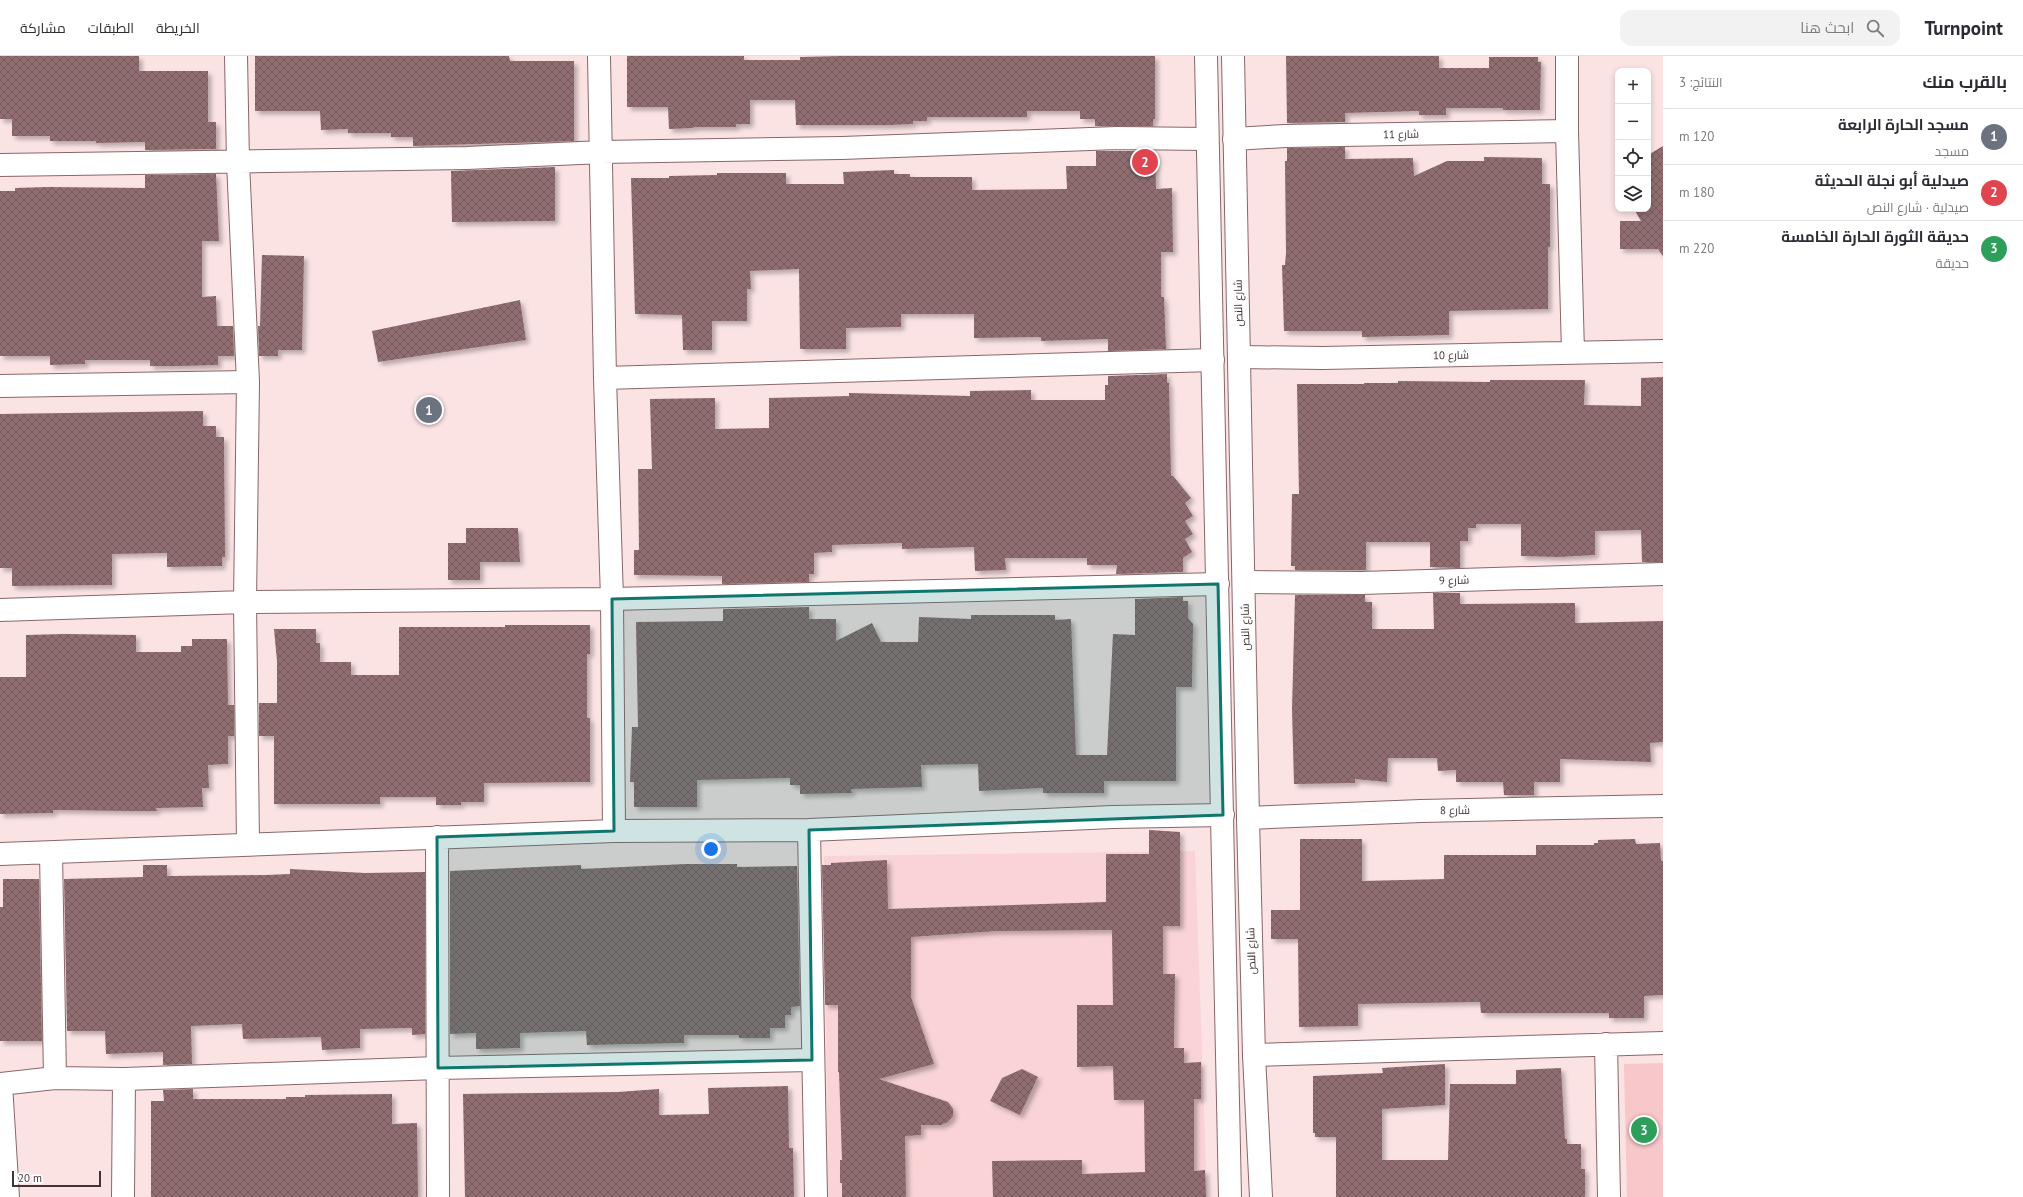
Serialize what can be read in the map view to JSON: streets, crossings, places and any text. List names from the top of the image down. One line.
{"streets":{"street":["شارع 11","شارع النص","شارع 10","شارع 9","شارع 8"]},"crossings":[["شارع 11","شارع النص"],["شارع النص","شارع 10"],["شارع النص","شارع 9"],["شارع النص","شارع 8"]],"scale_bar":"20 m","page":{"header":"Turnpoint","search":"ابحث هنا","nav":["الخريطة","الطبقات","مشاركة"],"heading":["بالقرب منك","النتائج: 3"],"map_buttons":["+","−"],"list":[{"mark":"1","name":"مسجد الحارة الرابعة","note":"مسجد","value":"120 m"},{"mark":"2","name":"صيدلية أبو نجلة الحديثة","note":"صيدلية · شارع النص","value":"180 m"},{"mark":"3","name":"حديقة الثورة الحارة الخامسة","note":"حديقة","value":"220 m"}],"pins":["2","1","3"],"scale":"20 m"}}
